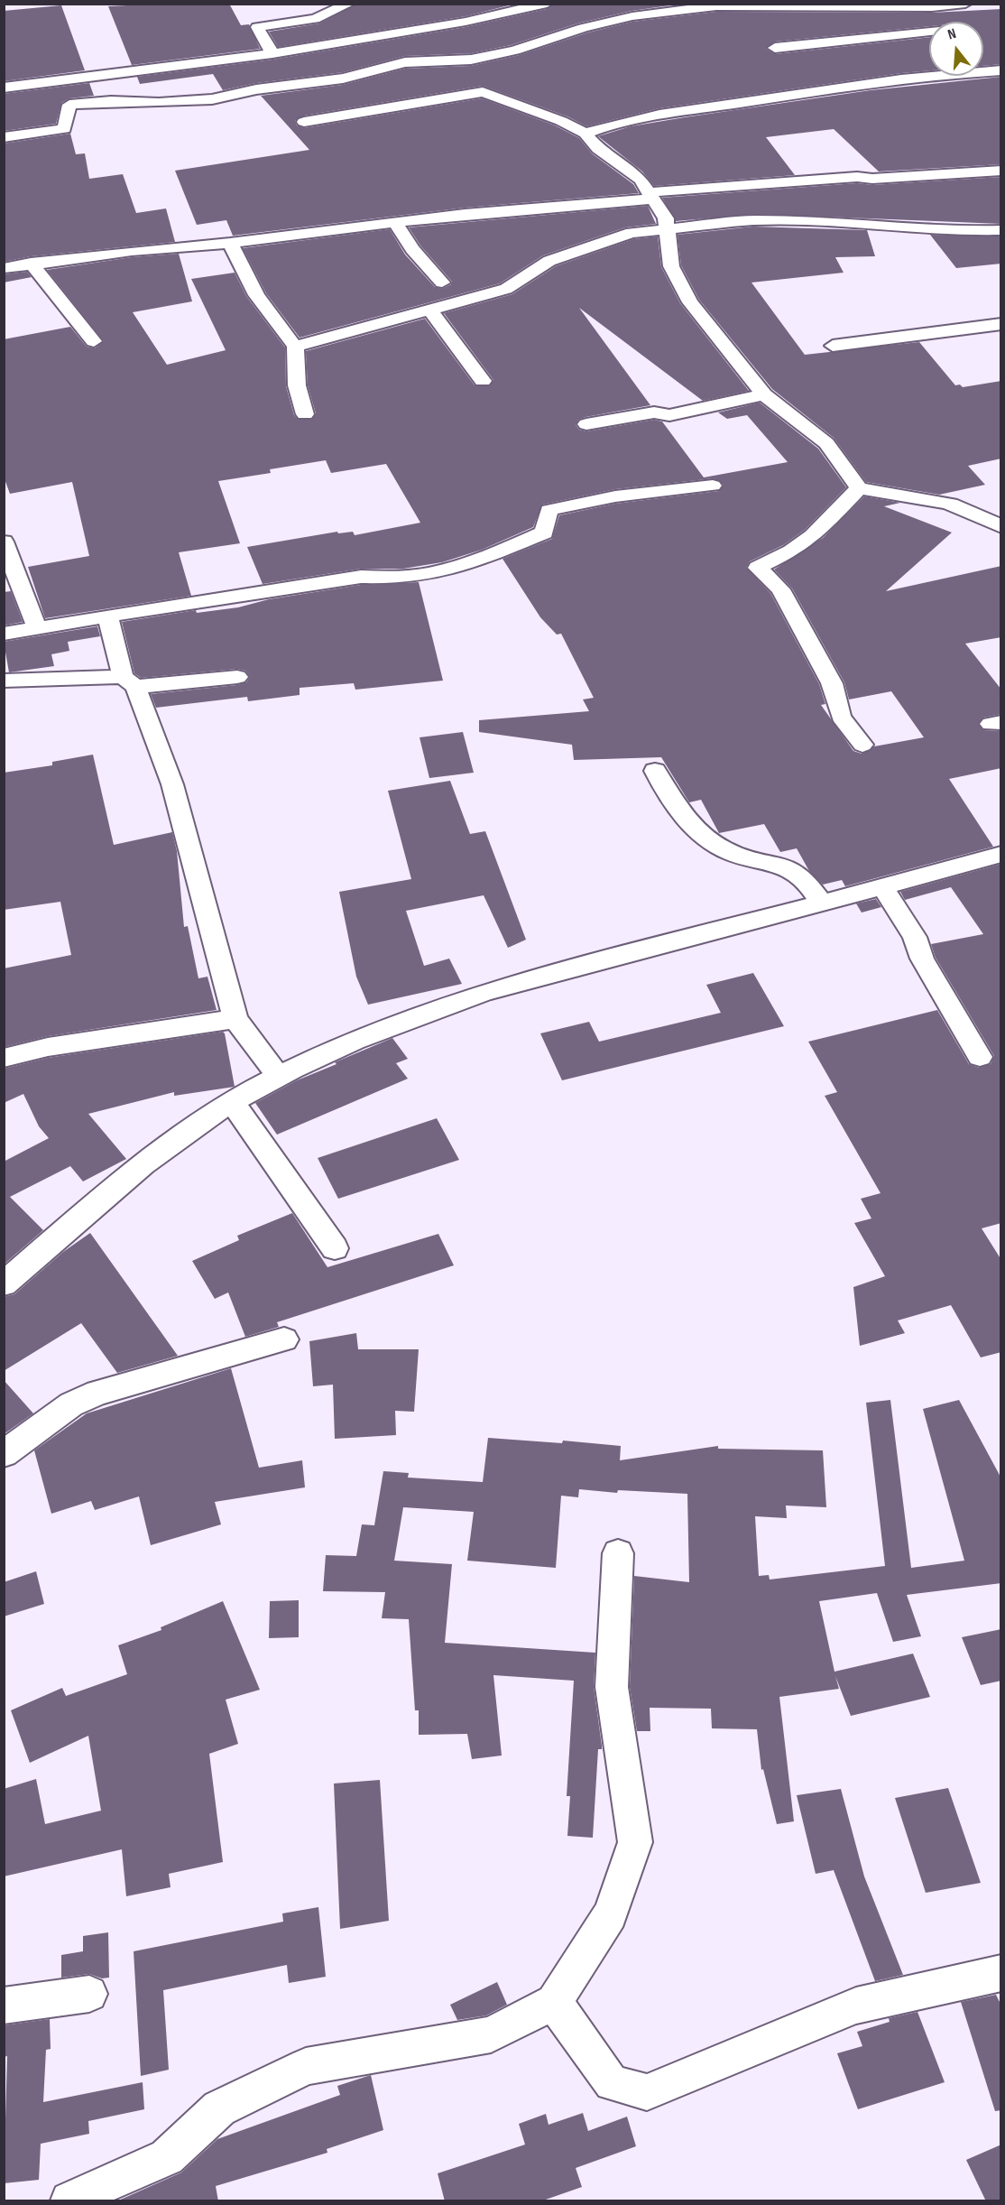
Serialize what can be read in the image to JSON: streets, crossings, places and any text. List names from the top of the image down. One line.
{"north":"top"}
